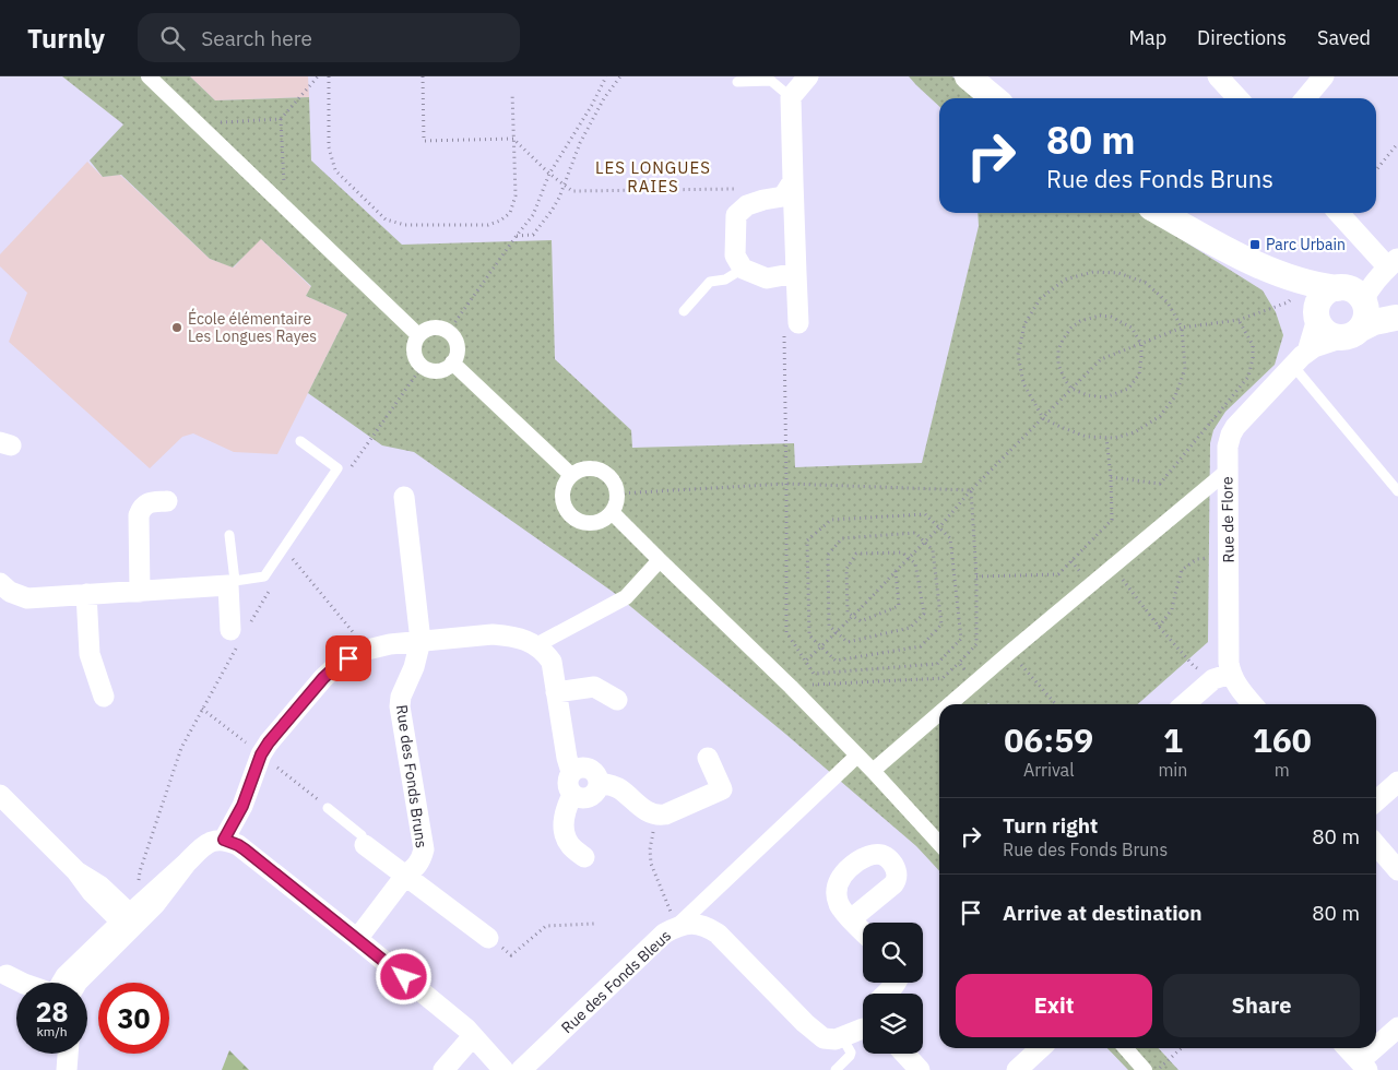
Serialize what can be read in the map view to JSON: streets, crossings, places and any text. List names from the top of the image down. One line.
{"streets":{"street":["Rue de Flore","Rue des Fonds Bruns","Rue des Fonds Bleus"]},"districts":["LES LONGUES RAIES"],"places":{"transit":["Parc Urbain"],"other":["École élémentaire Les Longues Rayes"]},"page":{"header":"Turnly","search":"Search here","nav":["Map","Directions","Saved"],"turn":["80 m","Rue des Fonds Bruns"],"eta":["06:59","Arrival","1","min","160","m"],"list":[{"name":"Turn right","note":"Rue des Fonds Bruns","value":"80 m"},{"name":"Arrive at destination","value":"80 m"}],"buttons":["Exit","Share"],"speed":"28 km/h","limit":"30"}}
